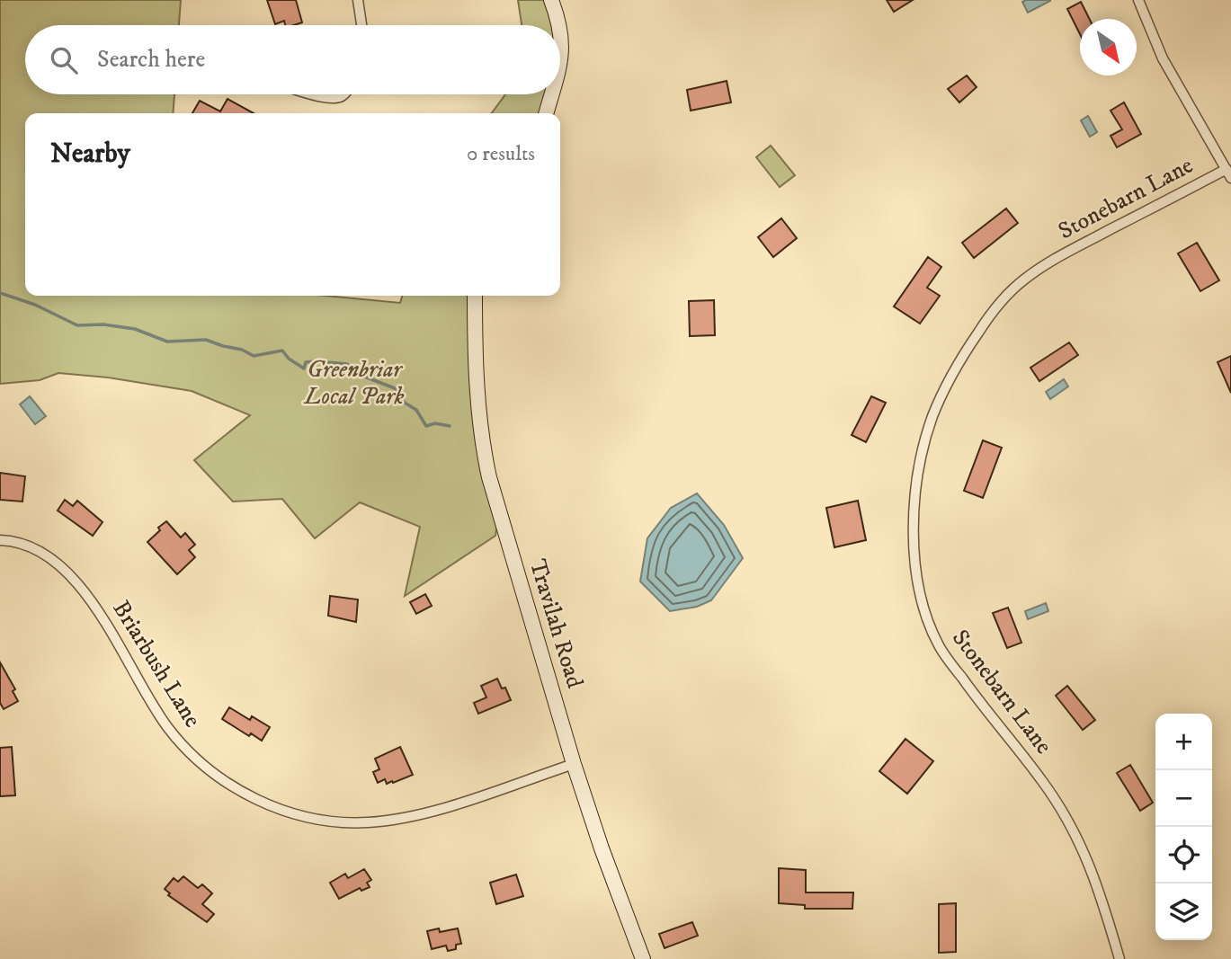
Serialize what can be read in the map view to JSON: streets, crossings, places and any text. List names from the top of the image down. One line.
{"streets":{"main road":["Travilah Road"],"street":["Stonebarn Lane","Briarbush Lane"]},"crossings":[["Travilah Road","Briarbush Lane"]],"parks":["Greenbriar Local Park"],"north":"bottom right","page":{"search":"Search here","heading":["Nearby","0 results"],"map_buttons":["+","−"]}}
